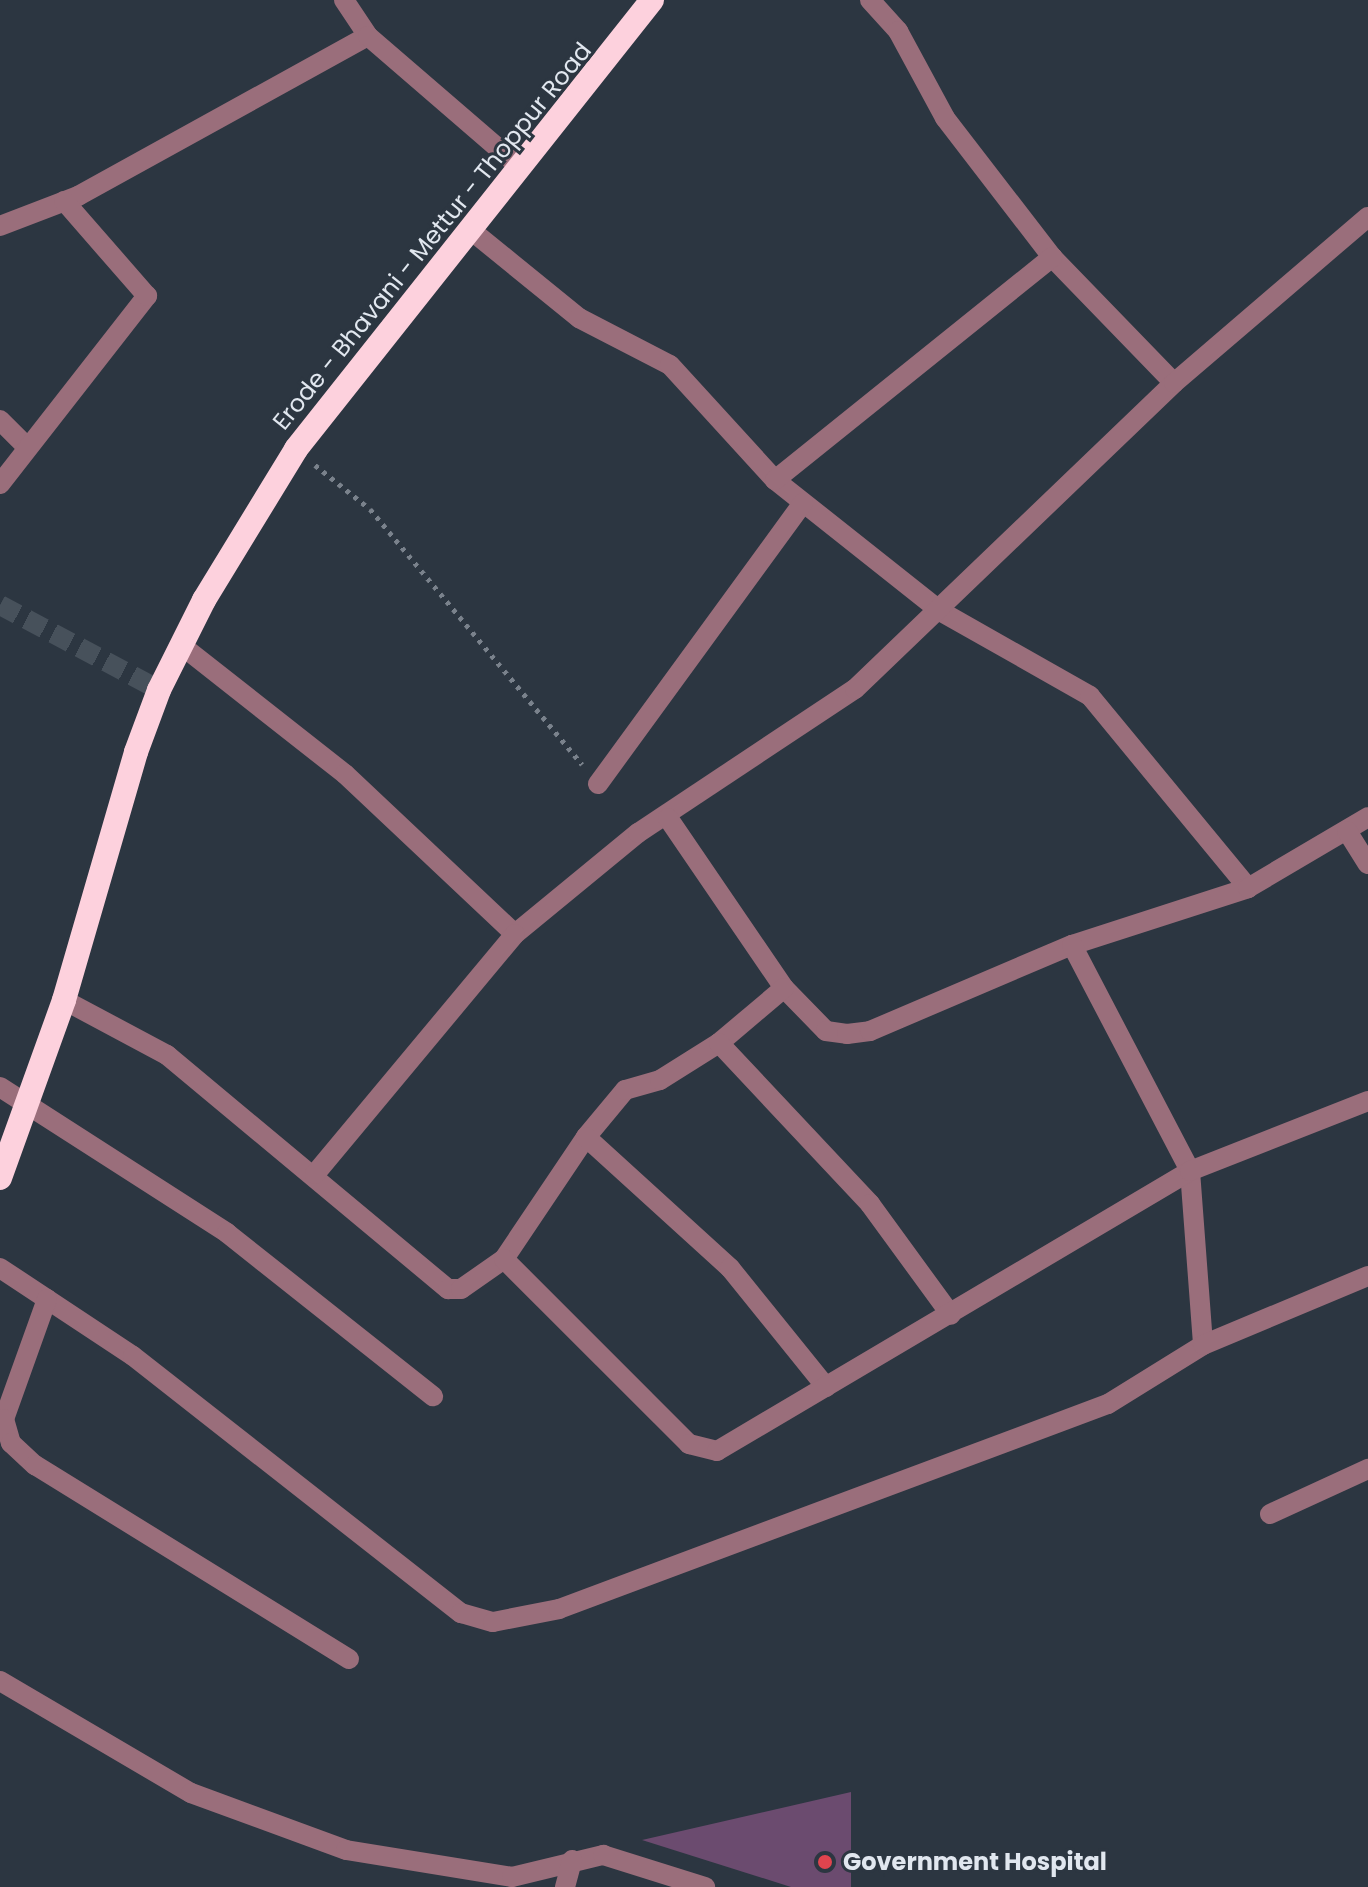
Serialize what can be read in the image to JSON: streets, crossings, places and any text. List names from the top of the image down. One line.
{"streets":{"highway":["Erode - Bhavani - Mettur - Thoppur Road"]},"places":["Government Hospital"]}
